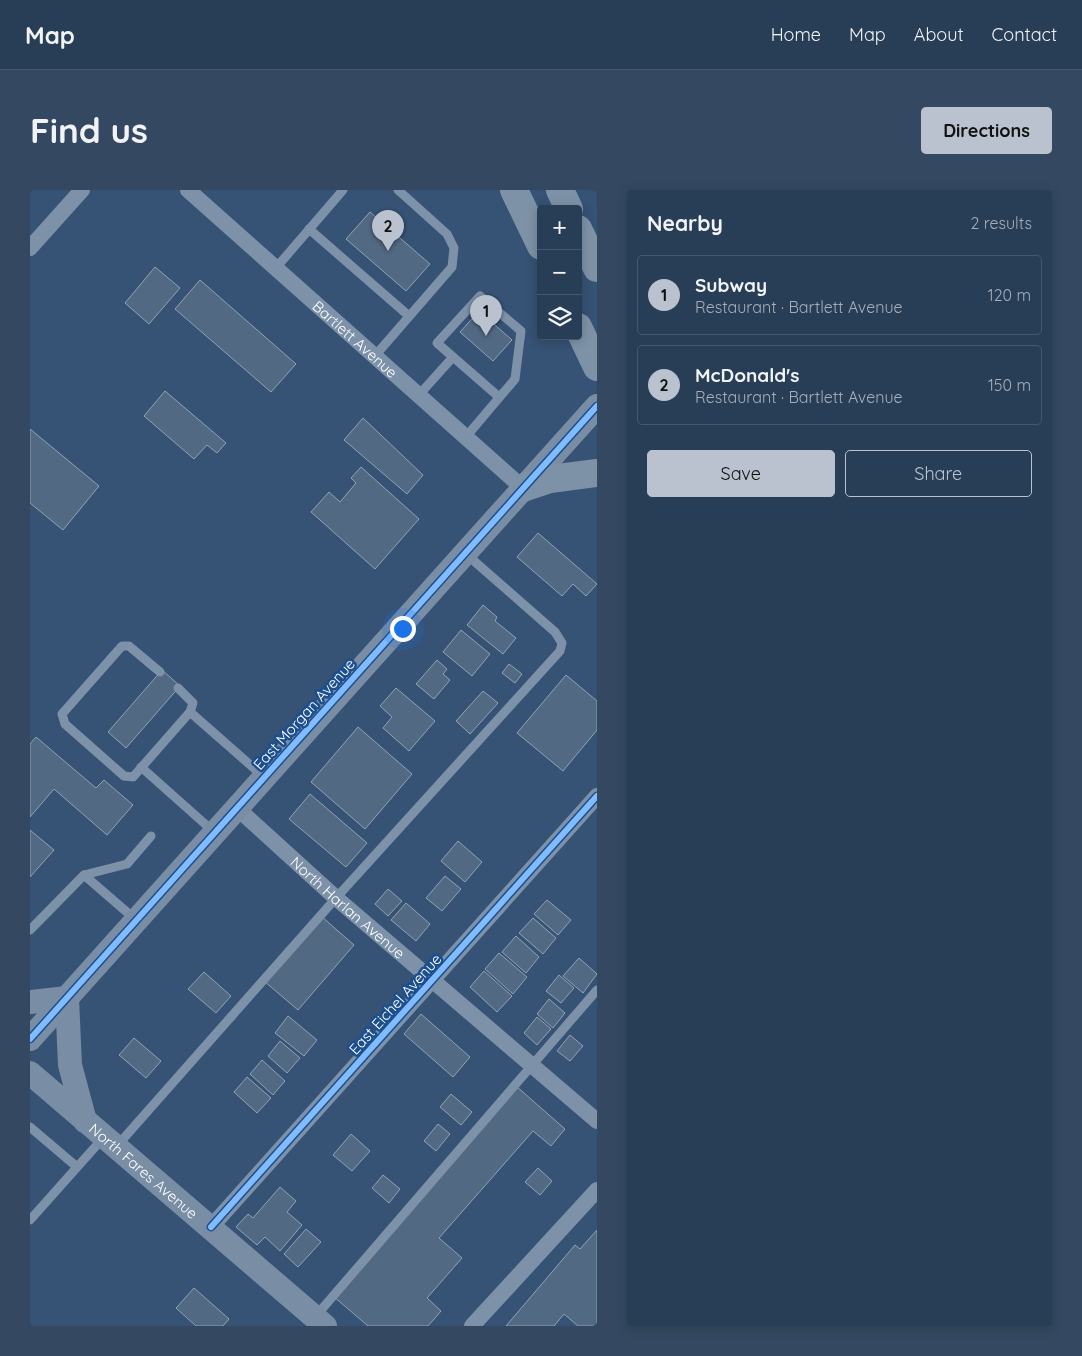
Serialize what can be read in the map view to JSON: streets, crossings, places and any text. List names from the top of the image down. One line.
{"streets":{"street":["Bartlett Avenue","East Morgan Avenue","North Harlan Avenue","East Eichel Avenue","North Fares Avenue"]},"crossings":[["Bartlett Avenue","East Morgan Avenue"],["East Morgan Avenue","North Harlan Avenue"],["North Harlan Avenue","East Eichel Avenue"],["East Eichel Avenue","North Fares Avenue"]],"page":{"header":"Map","nav":["Home","Map","About","Contact"],"buttons":["Directions",["Save","Share"]],"title":"Find us","heading":["Nearby","2 results"],"map_buttons":["+","−"],"pins":["2","1"],"list":[{"mark":"1","name":"Subway","note":"Restaurant · Bartlett Avenue","value":"120 m"},{"mark":"2","name":"McDonald's","note":"Restaurant · Bartlett Avenue","value":"150 m"}]}}
